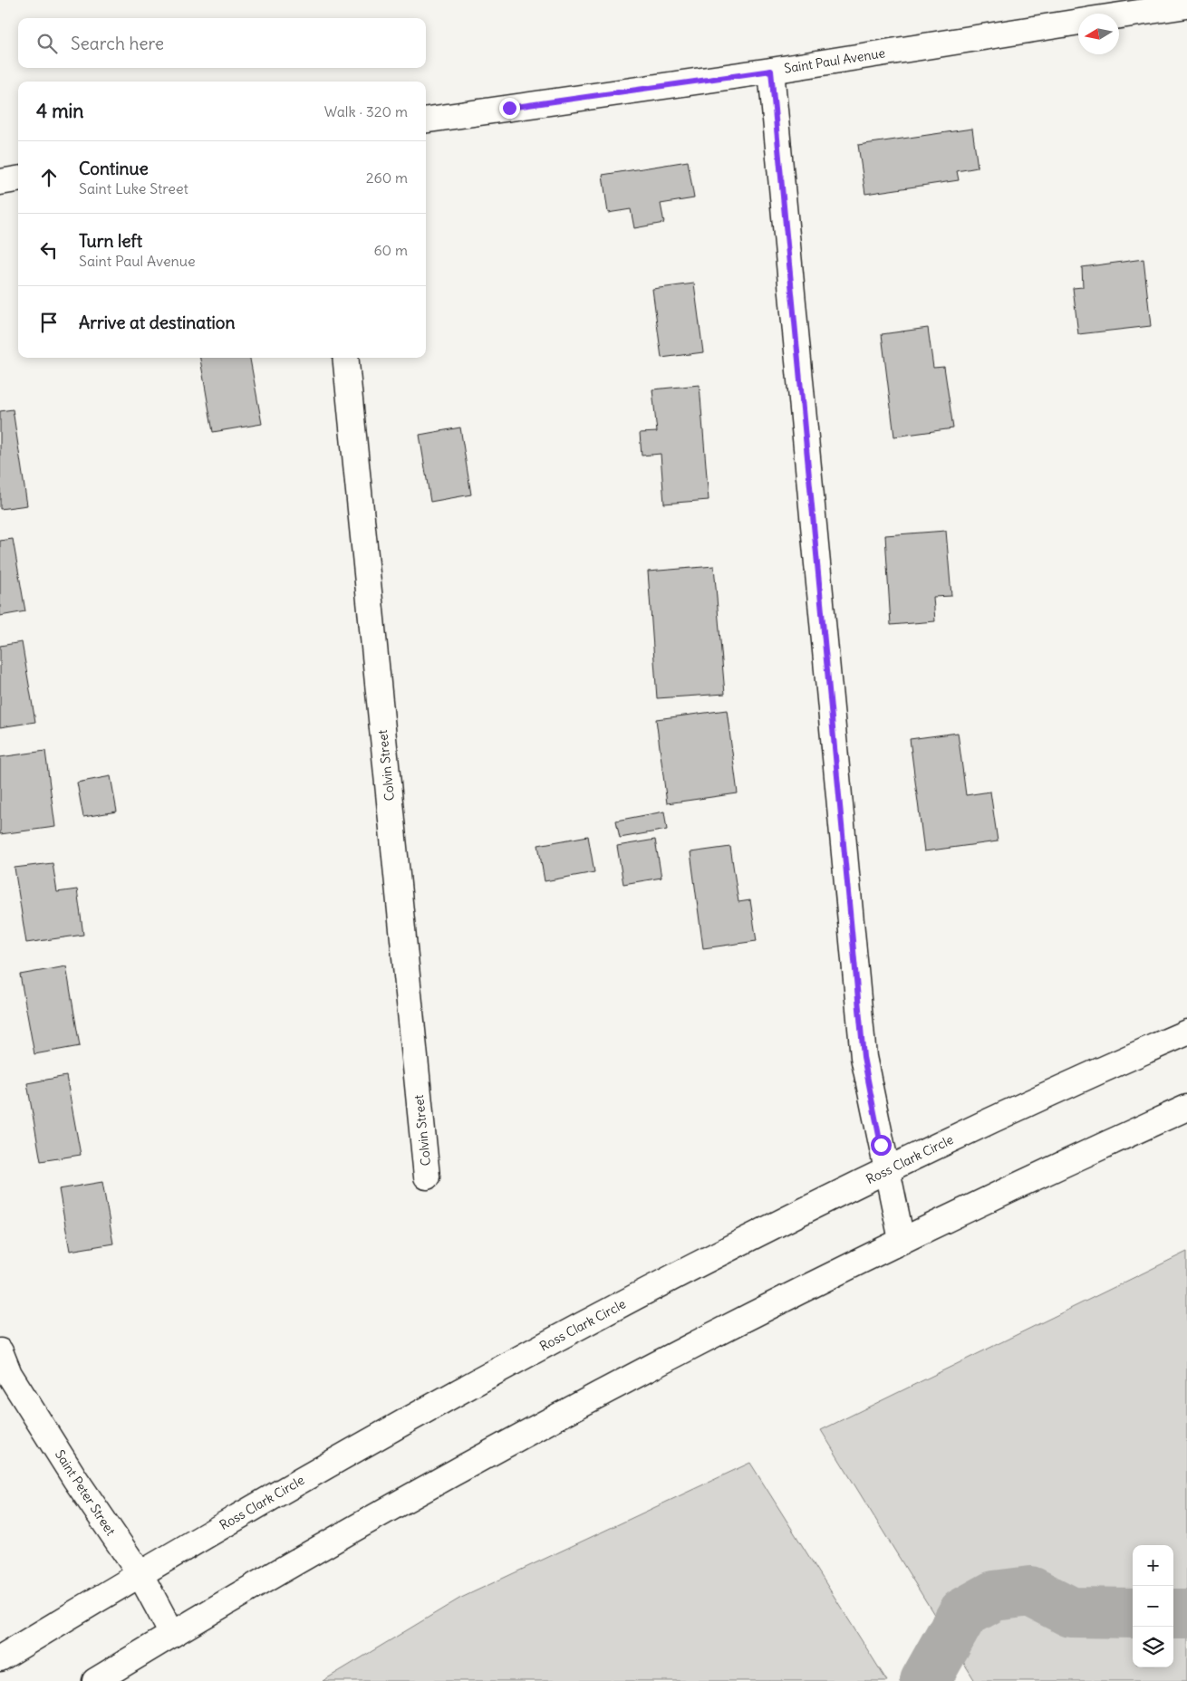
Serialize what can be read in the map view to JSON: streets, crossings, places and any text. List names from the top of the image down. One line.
{"streets":{"main road":["Saint Paul Avenue","Colvin Street","Ross Clark Circle","Saint Peter Street"]},"crossings":[["Ross Clark Circle","Saint Peter Street"]],"north":"left","page":{"search":"Search here","heading":["4 min","Walk · 320 m"],"list":[["Continue","Saint Luke Street","260 m"],["Turn left","Saint Paul Avenue","60 m"],"Arrive at destination"],"map_buttons":["+","−"]}}
